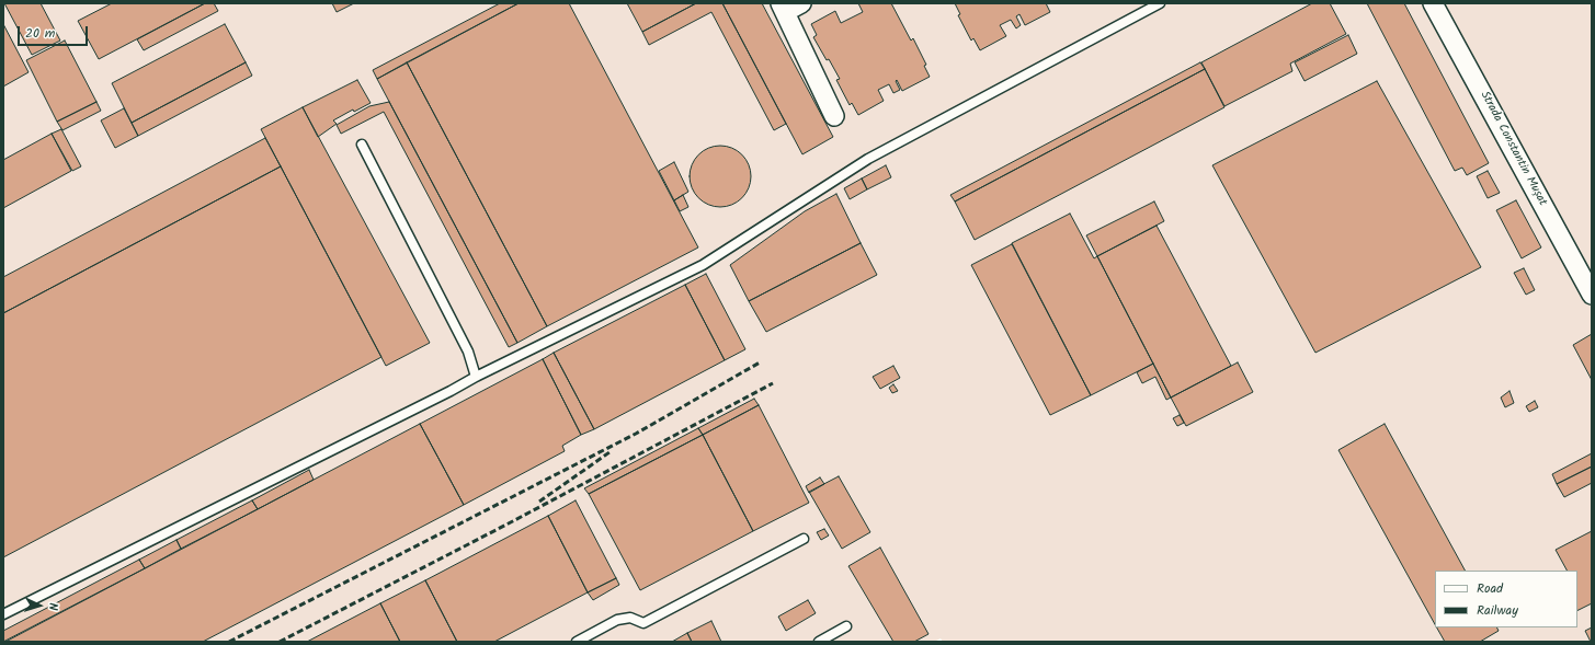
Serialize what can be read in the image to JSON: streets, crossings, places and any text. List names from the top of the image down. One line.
{"streets":{"street":["Strada Constantin Mușat"]},"legend":["Road","Railway"],"scale_bar":"20 m","north":"right"}
